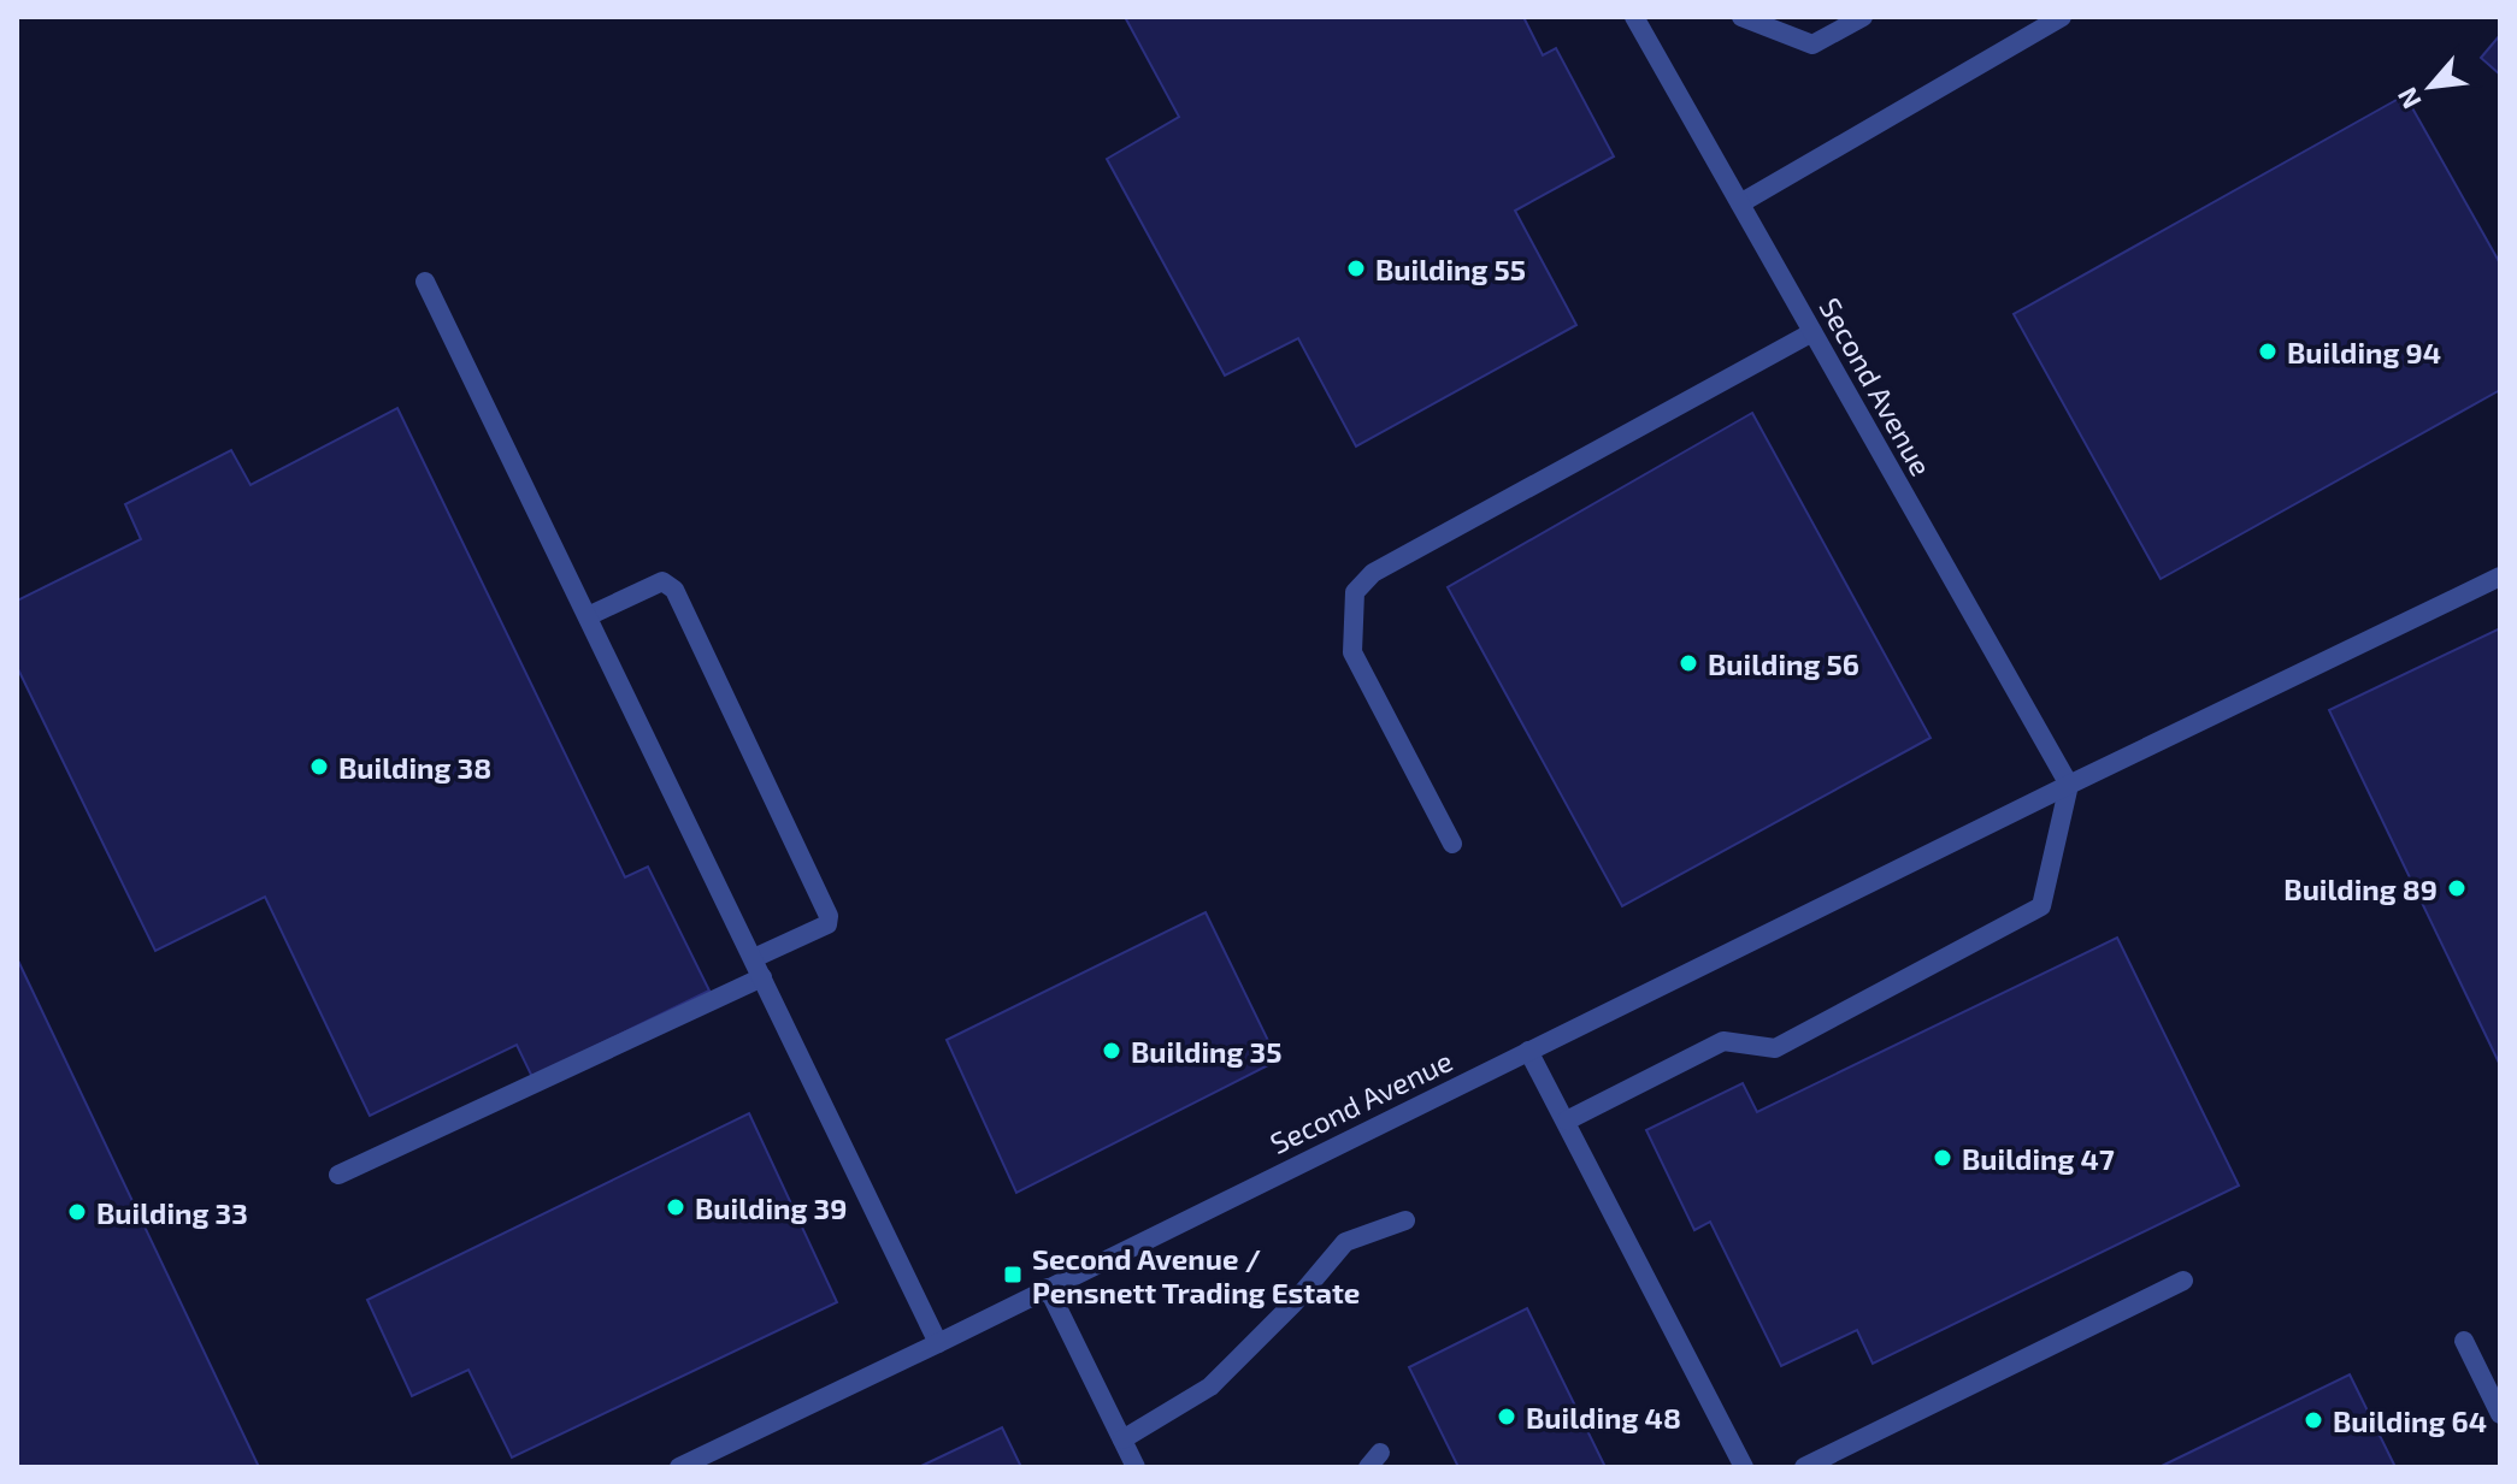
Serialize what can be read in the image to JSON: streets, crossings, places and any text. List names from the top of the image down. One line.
{"streets":{"street":["Second Avenue"]},"places":{"other":["Building 55","Building 94","Building 56","Building 38","Building 89","Building 35","Building 47","Building 39","Building 33","Building 48","Building 64"],"transit":["Second Avenue / Pensnett Trading Estate"]},"north":"bottom left"}
